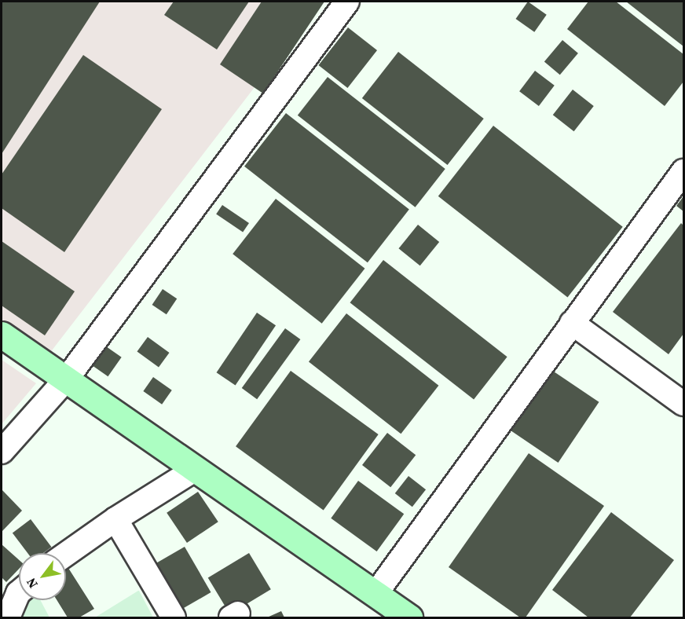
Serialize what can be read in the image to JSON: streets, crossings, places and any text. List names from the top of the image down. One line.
{"north":"bottom left"}
